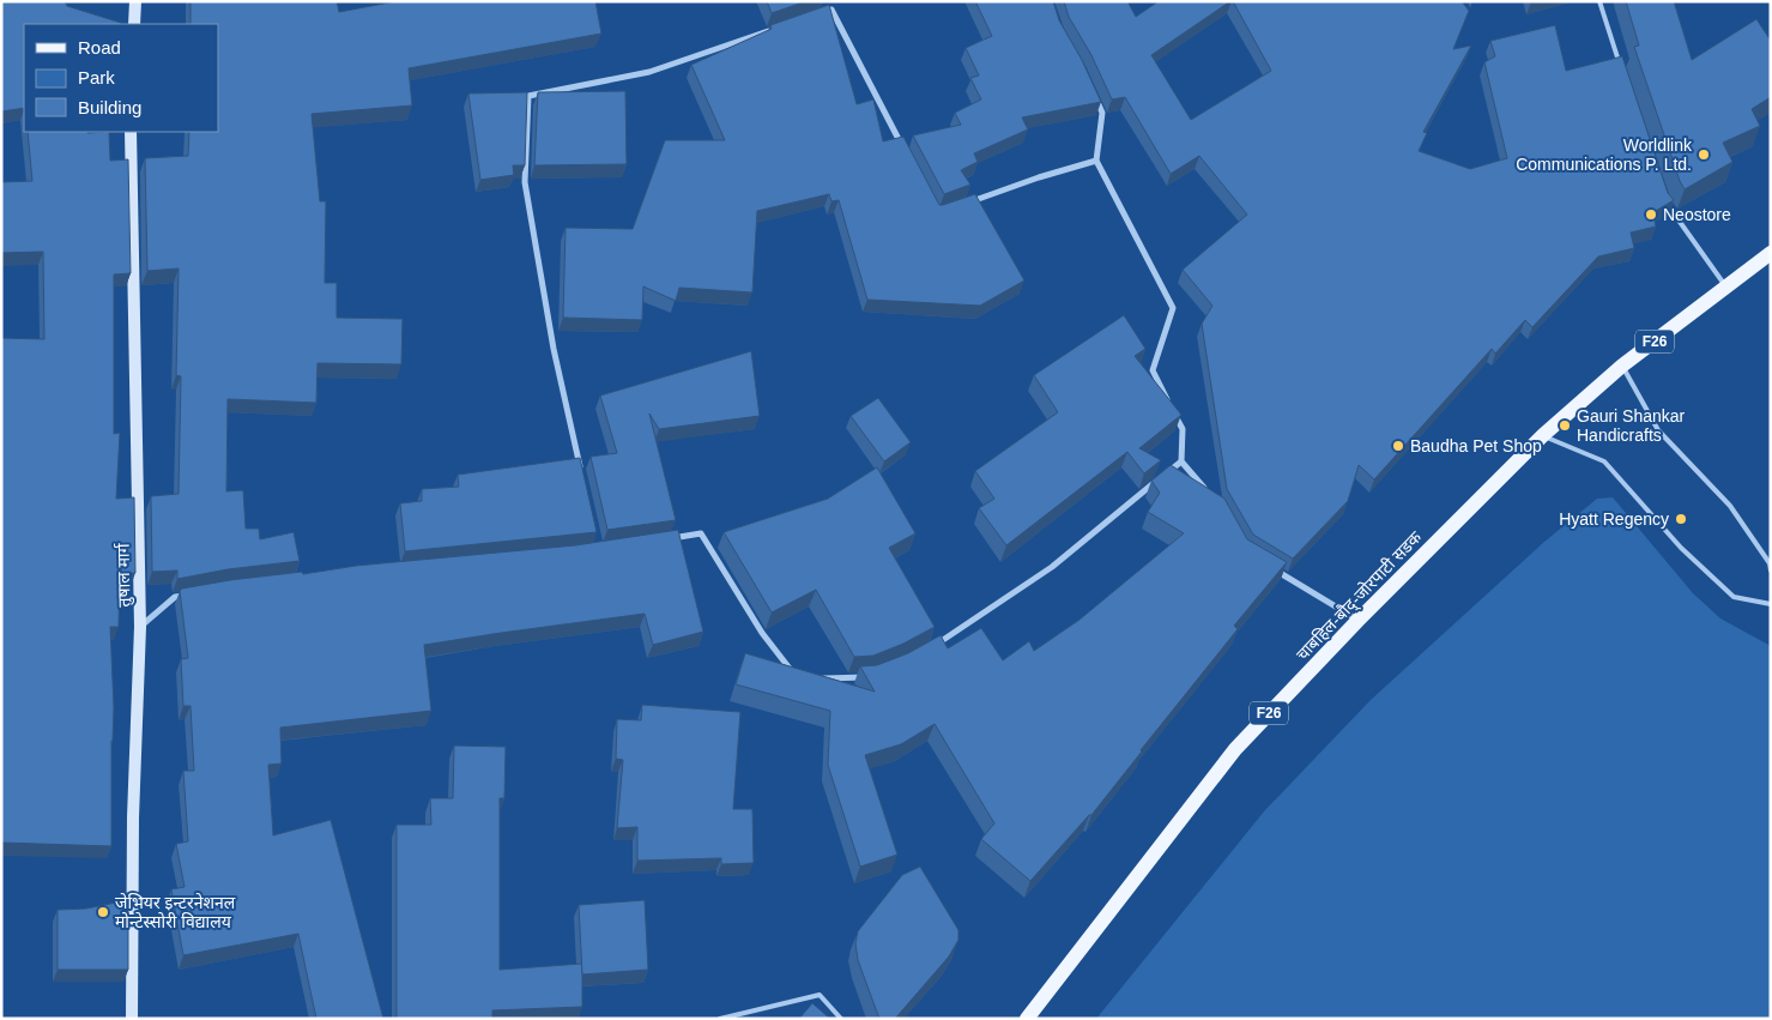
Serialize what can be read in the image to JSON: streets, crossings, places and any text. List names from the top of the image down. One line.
{"streets":{"main road":["F26","चाबहिल-बौद्-जोरपाटी सडक"],"street":["तुषाल मार्ग"]},"places":["Worldlink Communications P. Ltd.","Neostore","Gauri Shankar Handicrafts","Baudha Pet Shop","Hyatt Regency","जेभियर इन्टरनेशनल मोन्टेस्सोरी विद्यालय"],"legend":["Road","Park","Building"]}
